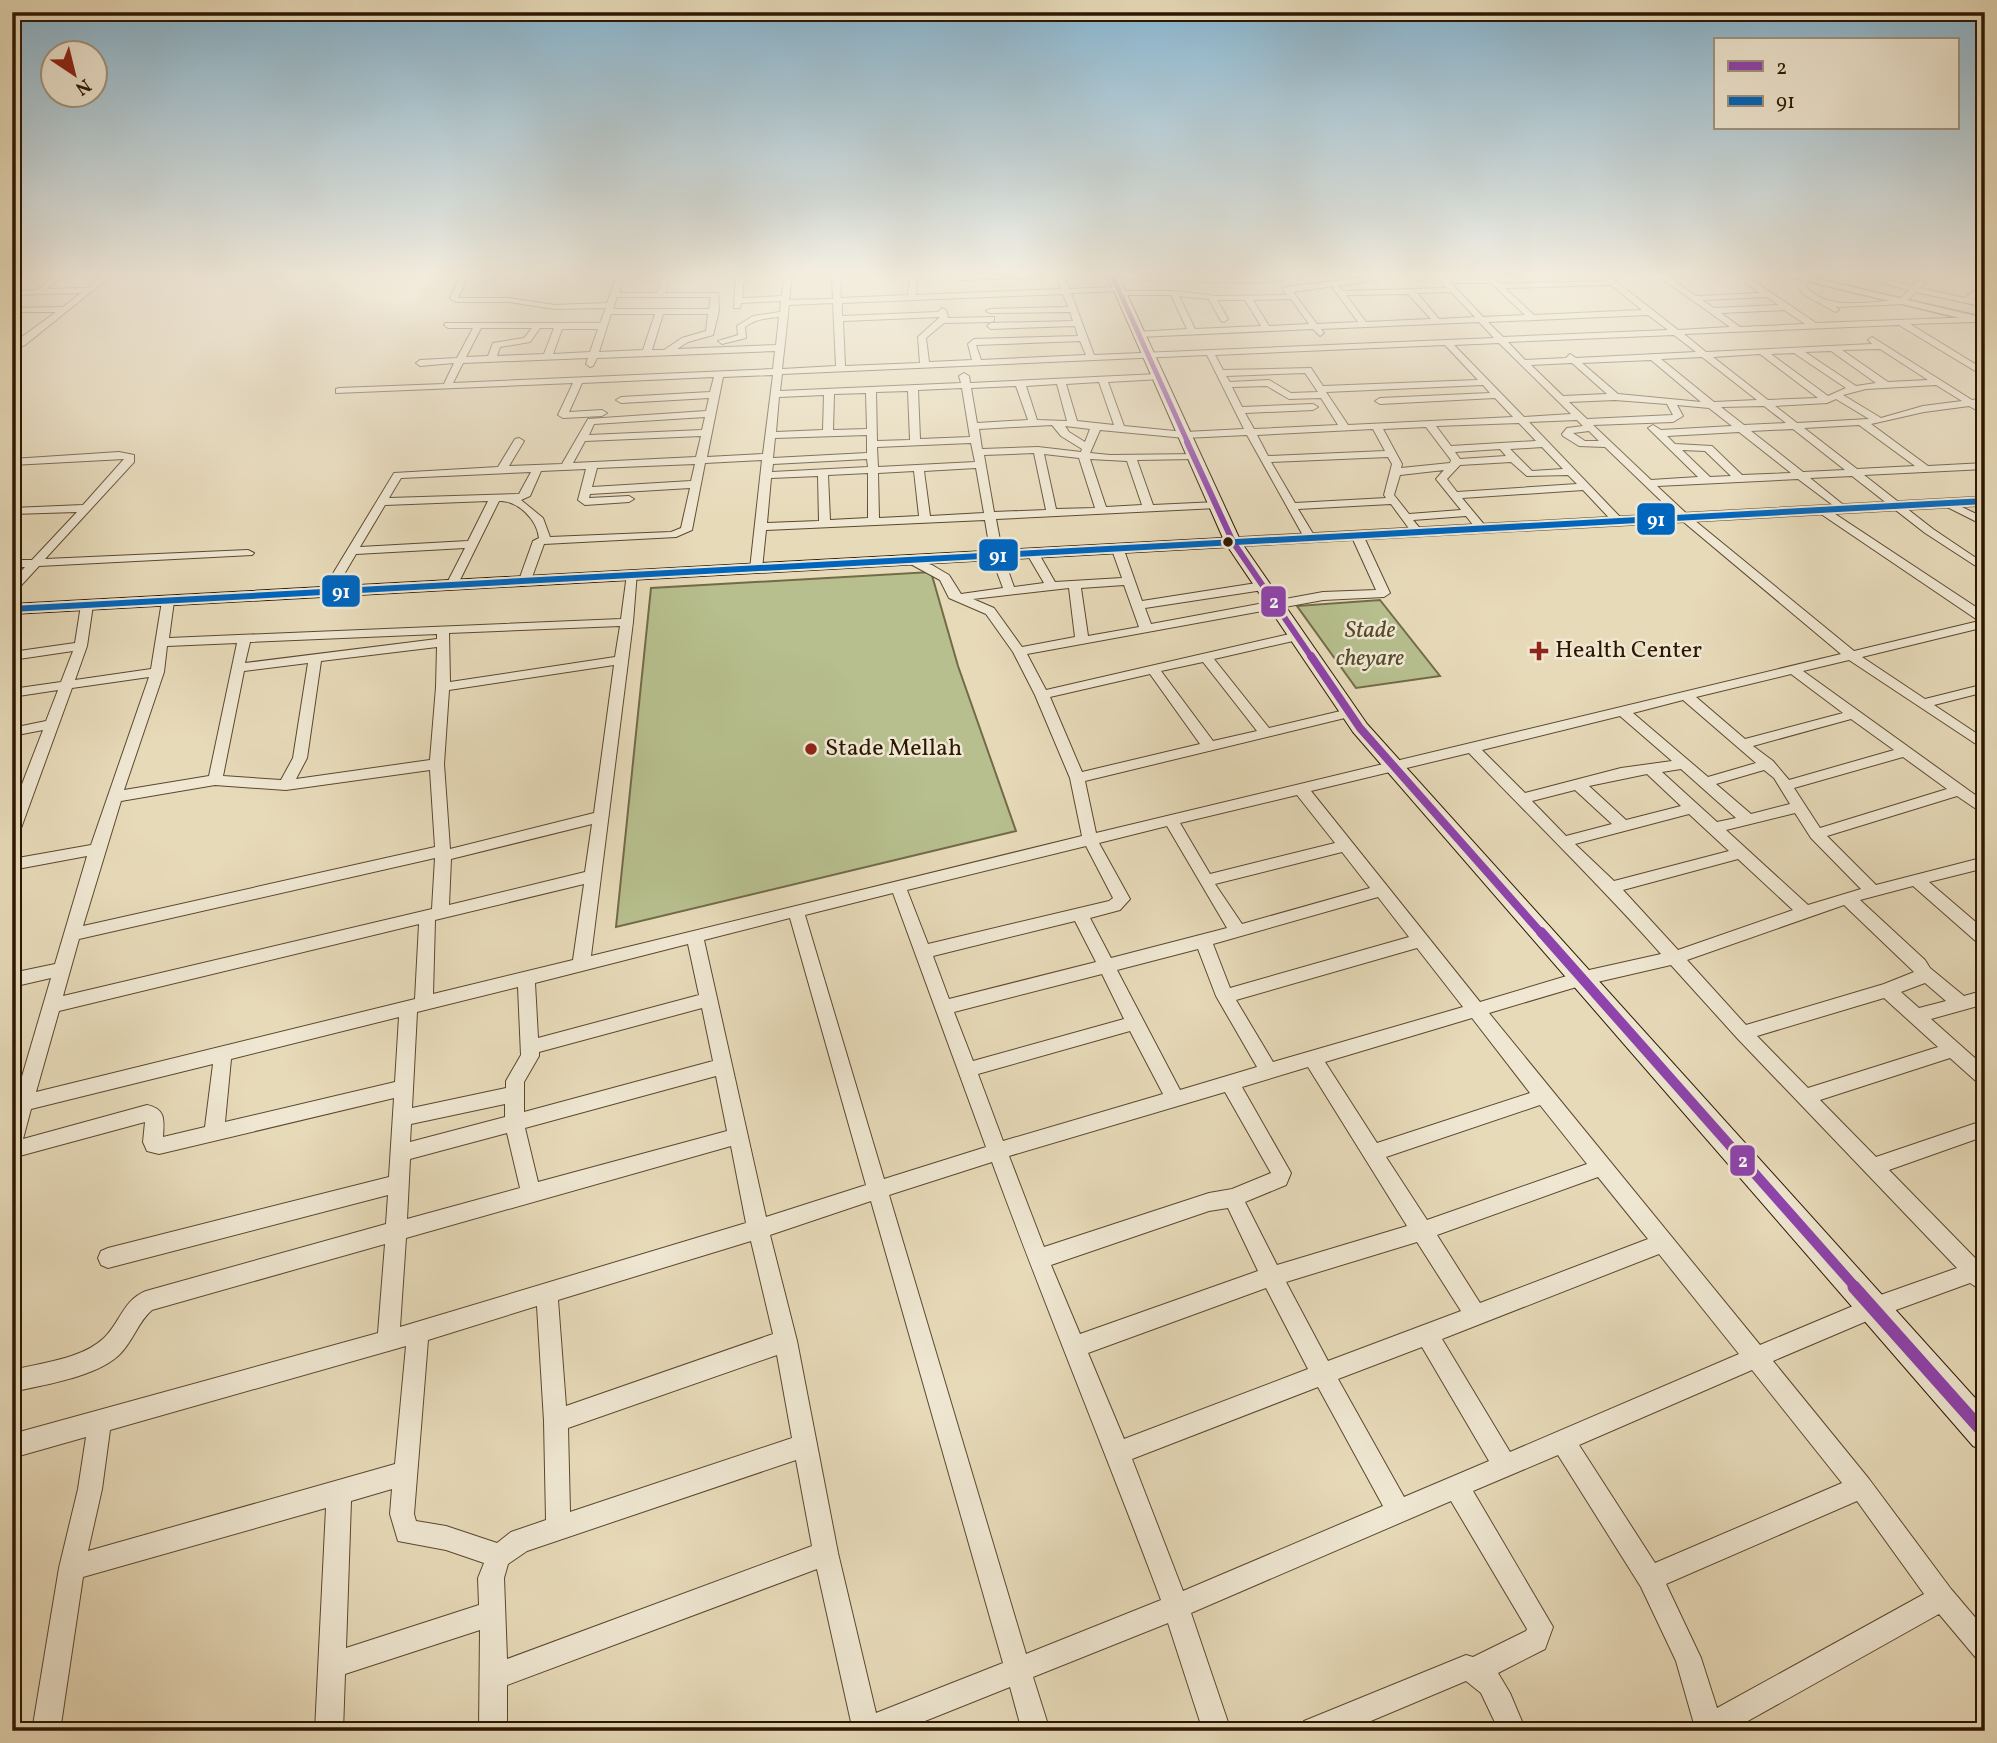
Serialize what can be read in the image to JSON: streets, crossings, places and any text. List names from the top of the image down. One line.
{"parks":["Stade cheyare"],"places":{"health":["Health Center"],"other":["Stade Mellah"]},"lines":["transit line 2","transit line 91"],"legend":["2","91"],"north":"bottom right"}
